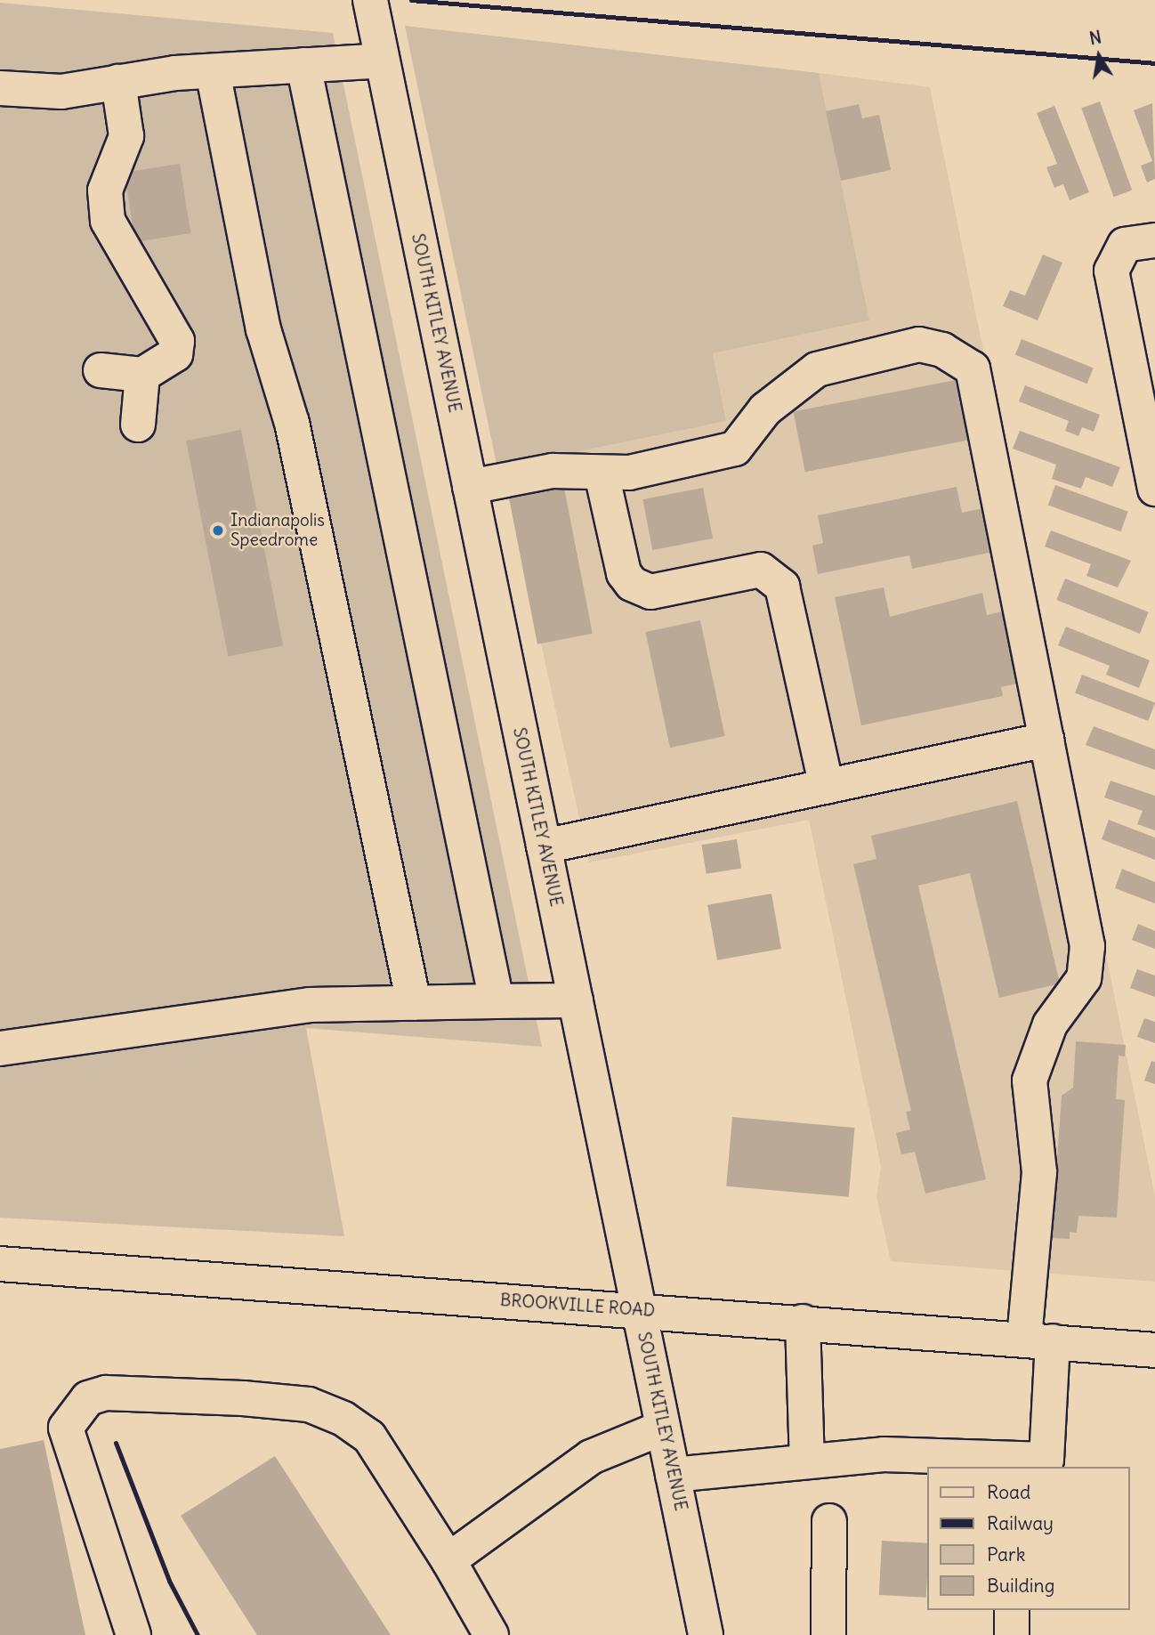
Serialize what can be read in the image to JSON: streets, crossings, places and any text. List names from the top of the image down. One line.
{"streets":{"street":["SOUTH KITLEY AVENUE","BROOKVILLE ROAD"]},"crossings":[["SOUTH KITLEY AVENUE","BROOKVILLE ROAD"]],"places":["Indianapolis Speedrome"],"legend":["Road","Railway","Park","Building"],"north":"top"}
